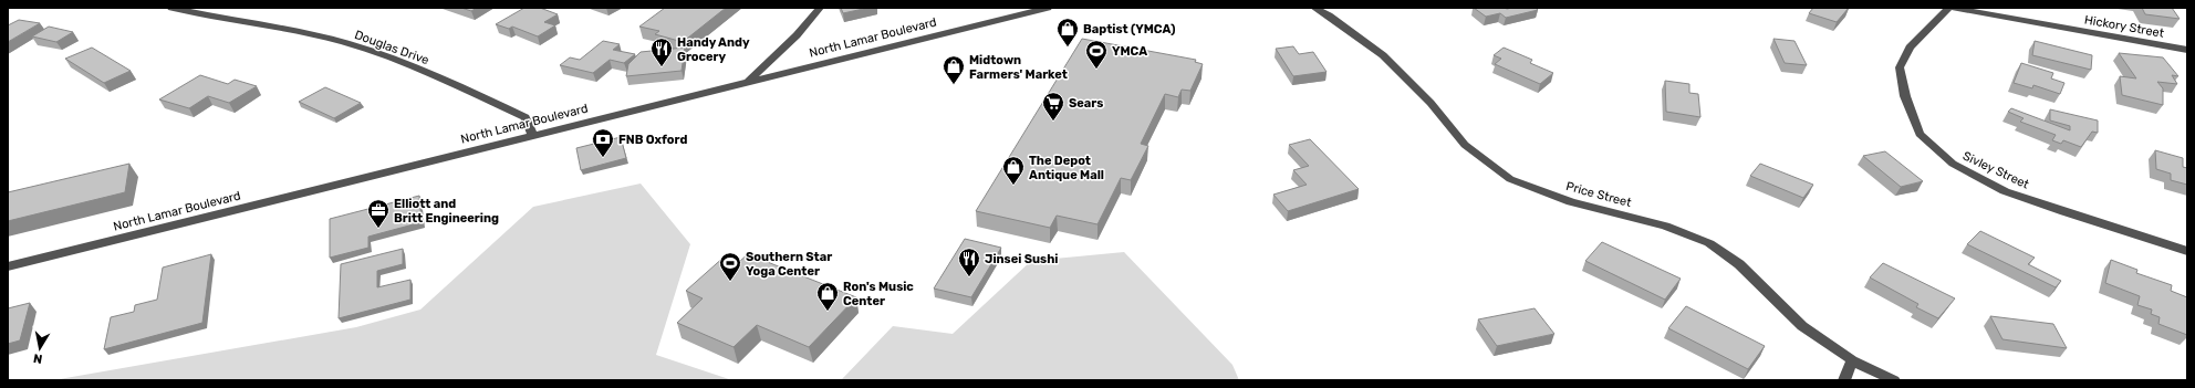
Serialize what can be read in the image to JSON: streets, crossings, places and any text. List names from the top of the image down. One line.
{"streets":{"street":["Hickory Street","North Lamar Boulevard","Douglas Drive","Sivley Street","Price Street"]},"crossings":[["Hickory Street","Sivley Street"],["North Lamar Boulevard","Douglas Drive"]],"places":{"shop":["Baptist (YMCA)","Midtown Farmers' Market","The Depot Antique Mall","Ron's Music Center"],"restaurant":["Handy Andy Grocery","Jinsei Sushi"],"sports":["YMCA","Southern Star Yoga Center"],"supermarket":["Sears"],"bank":["FNB Oxford"],"office":["Elliott and Britt Engineering"]},"north":"bottom"}
